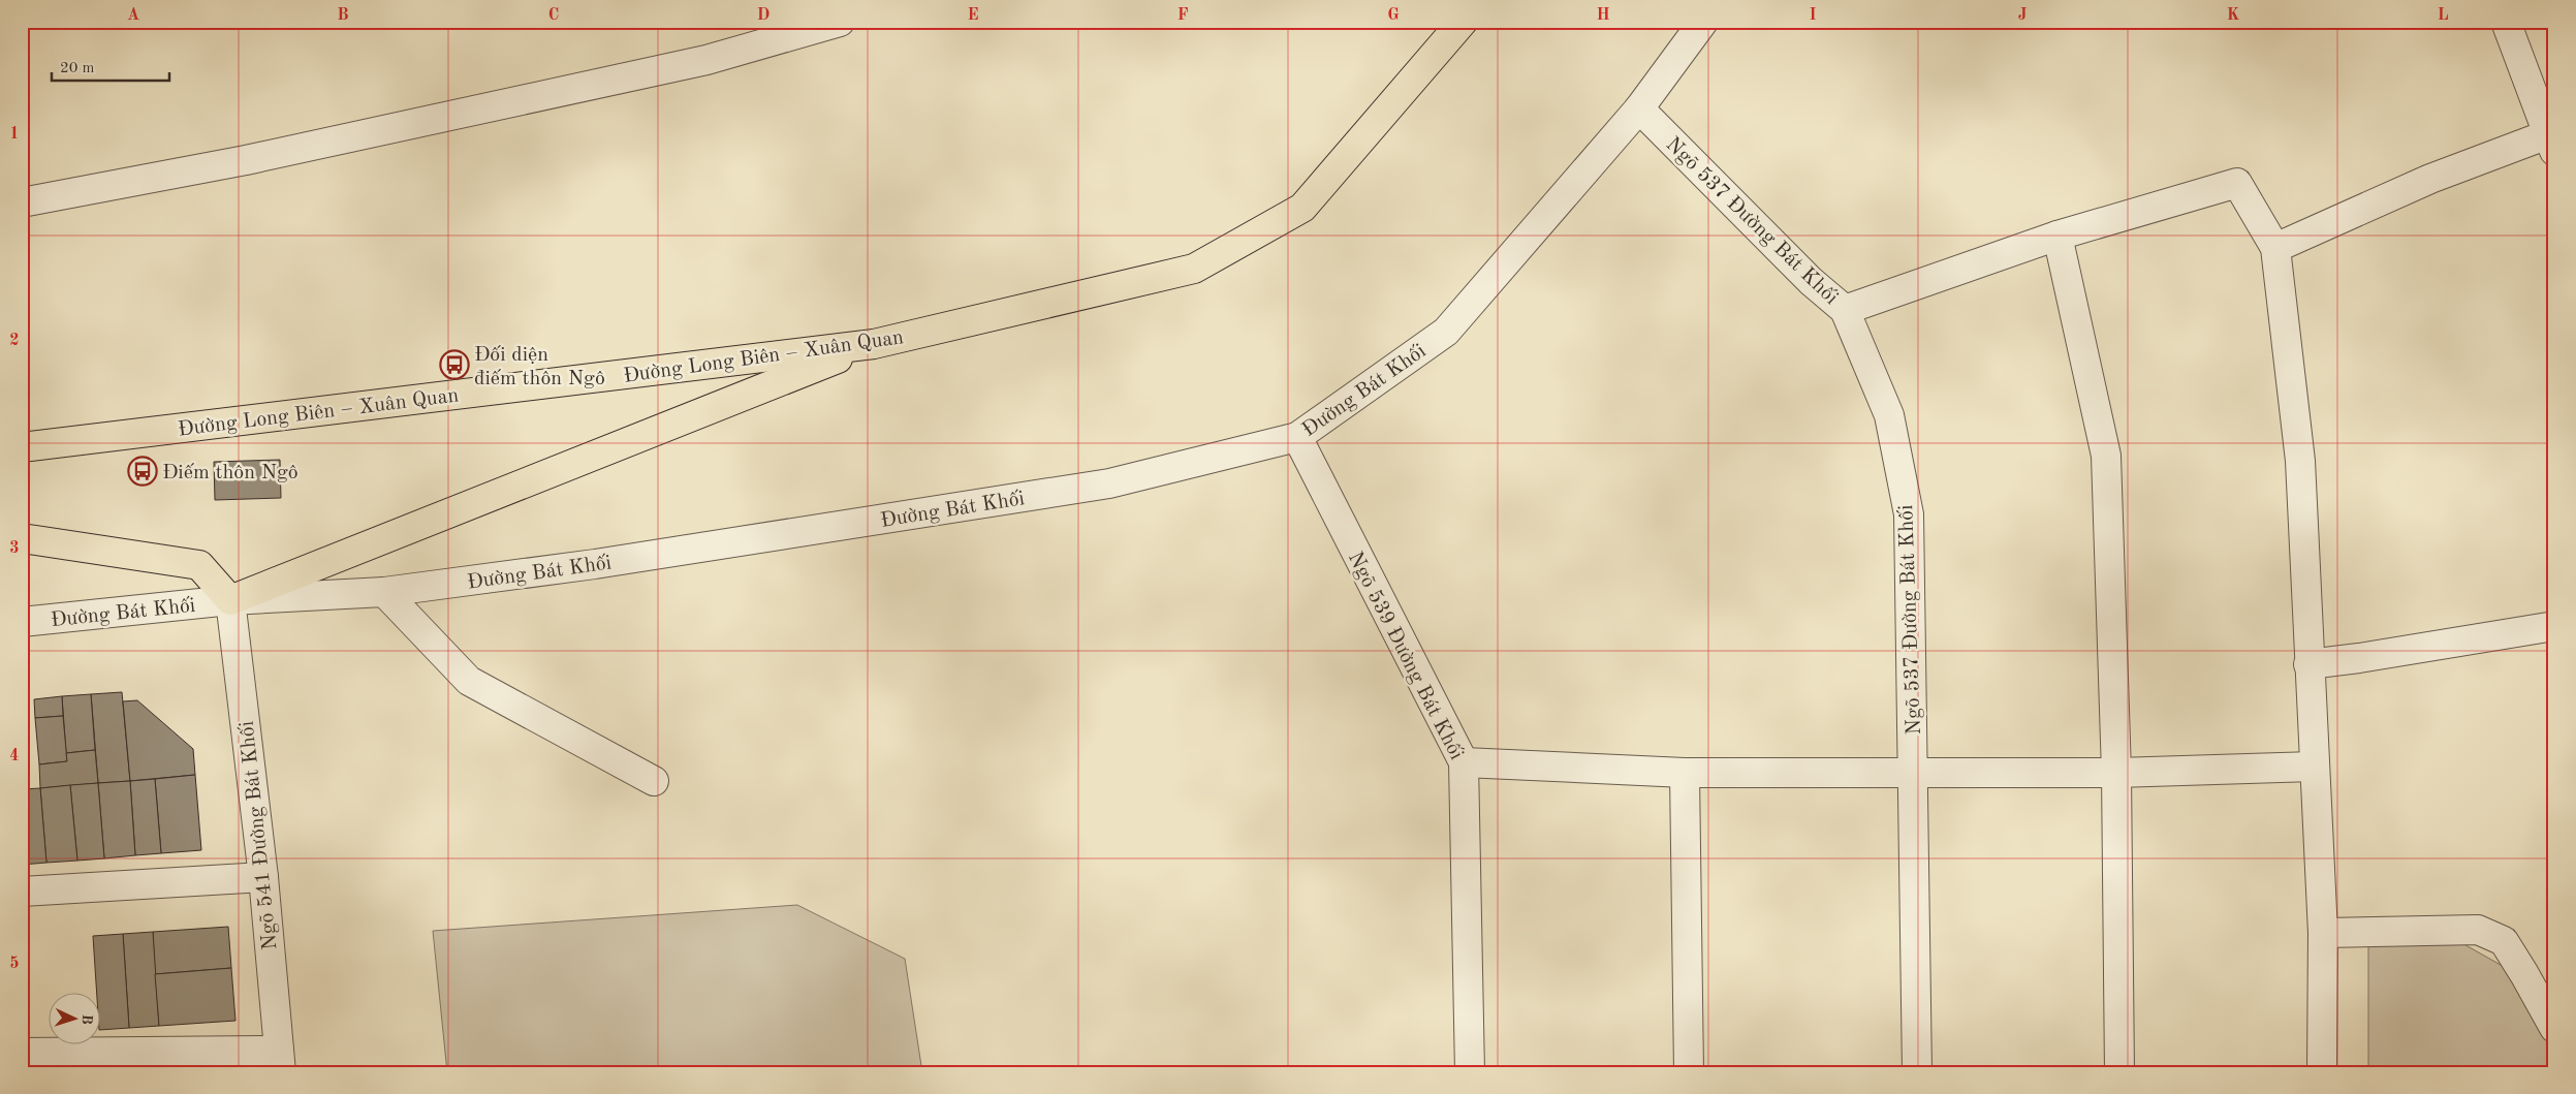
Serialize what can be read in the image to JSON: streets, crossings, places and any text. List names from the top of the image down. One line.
{"streets":{"main road":["Đường Long Biên – Xuân Quan"],"street":["Ngõ 537 Đường Bát Khối","Đường Bát Khối","Ngõ 539 Đường Bát Khối","Ngõ 541 Đường Bát Khối"]},"crossings":[["Ngõ 537 Đường Bát Khối","Đường Bát Khối"],["Đường Bát Khối","Ngõ 539 Đường Bát Khối"],["Đường Bát Khối","Ngõ 541 Đường Bát Khối"]],"places":{"bus stop":["Đối diện điếm thôn Ngô","Điếm thôn Ngô"]},"scale_bar":"20 m","north":"right","grid":{"columns":["A","B","C","D","E","F","G","H","I","J","K","L"],"rows":["1","2","3","4","5"]}}
